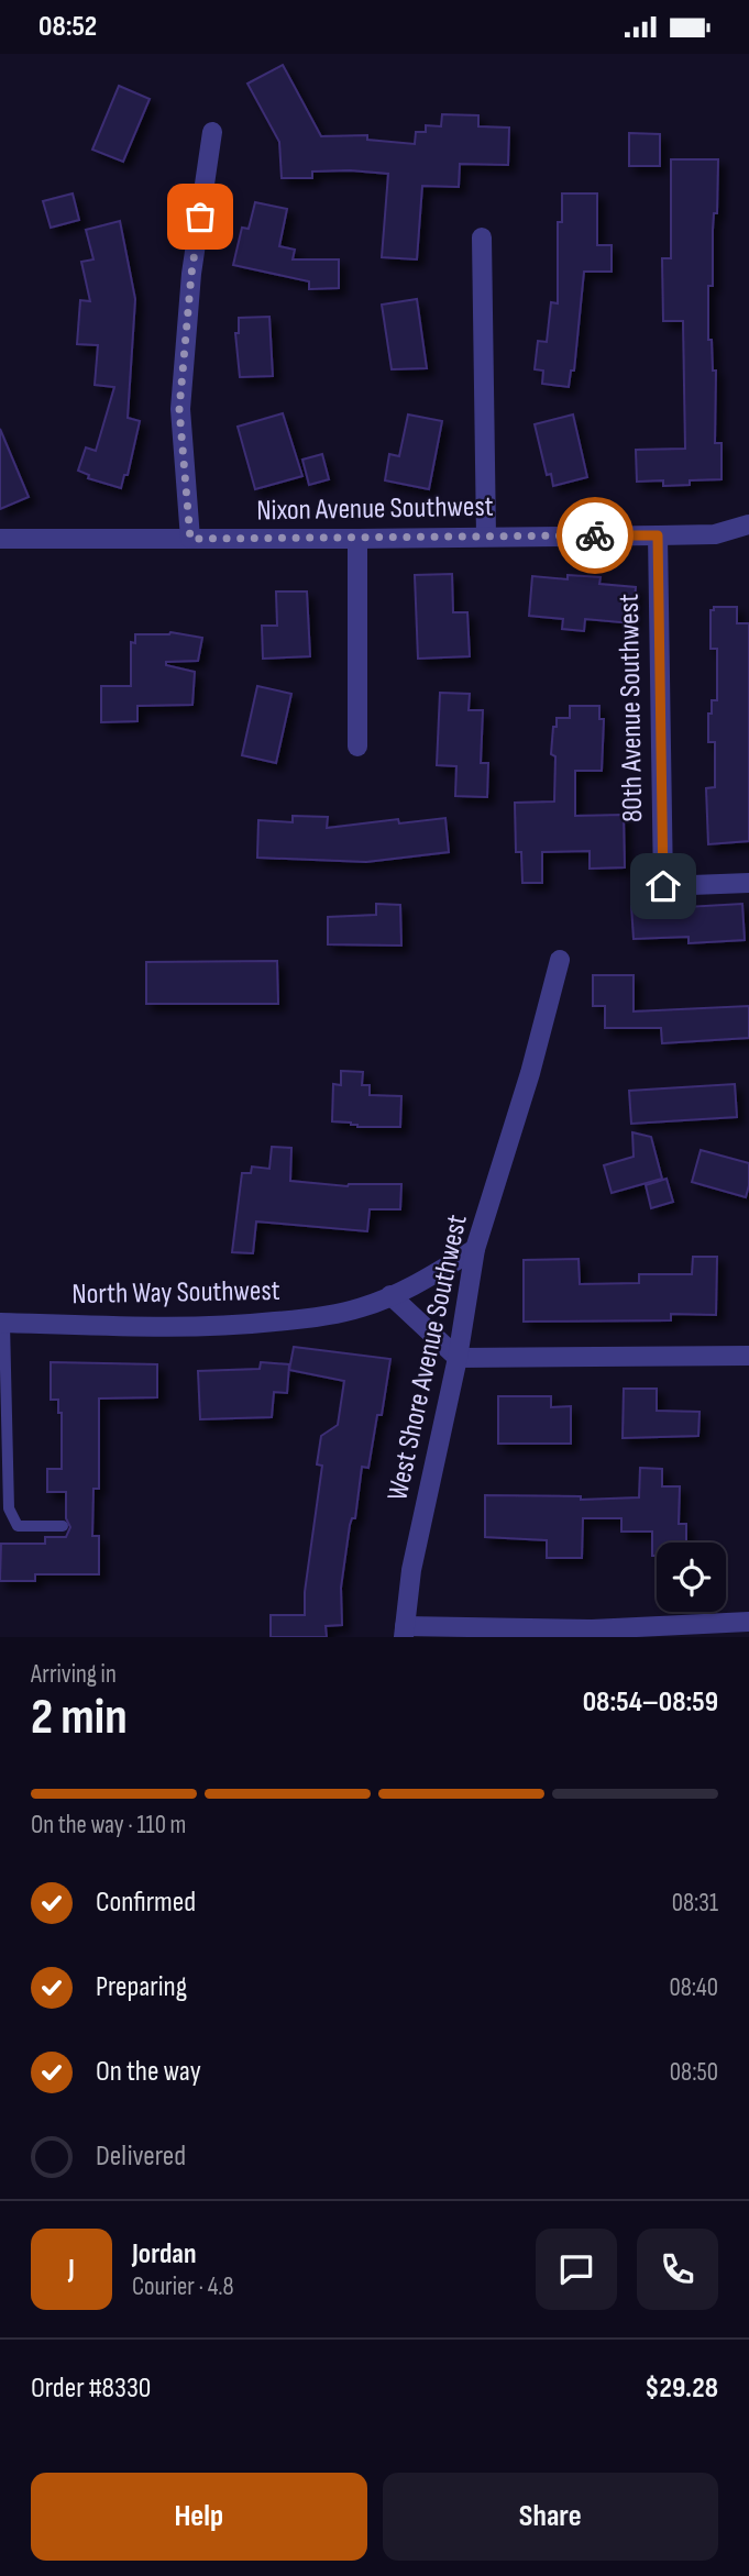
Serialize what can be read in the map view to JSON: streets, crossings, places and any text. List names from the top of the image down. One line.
{"streets":{"street":["Nixon Avenue Southwest","80th Avenue Southwest","North Way Southwest","West Shore Avenue Southwest"]},"crossings":[["Nixon Avenue Southwest","80th Avenue Southwest"],["North Way Southwest","West Shore Avenue Southwest"]],"page":{"status":"08:52","heading":["2 min","Arriving in","08:54–08:59"],"panel":["Jordan","Courier · 4.8","Order #8330","$29.28"],"bar":"On the way · 110 m","list":[["Confirmed","08:31"],["Preparing","08:40"],["On the way","08:50"],"Delivered"],"round":"J","buttons":["Help","Share"]}}
